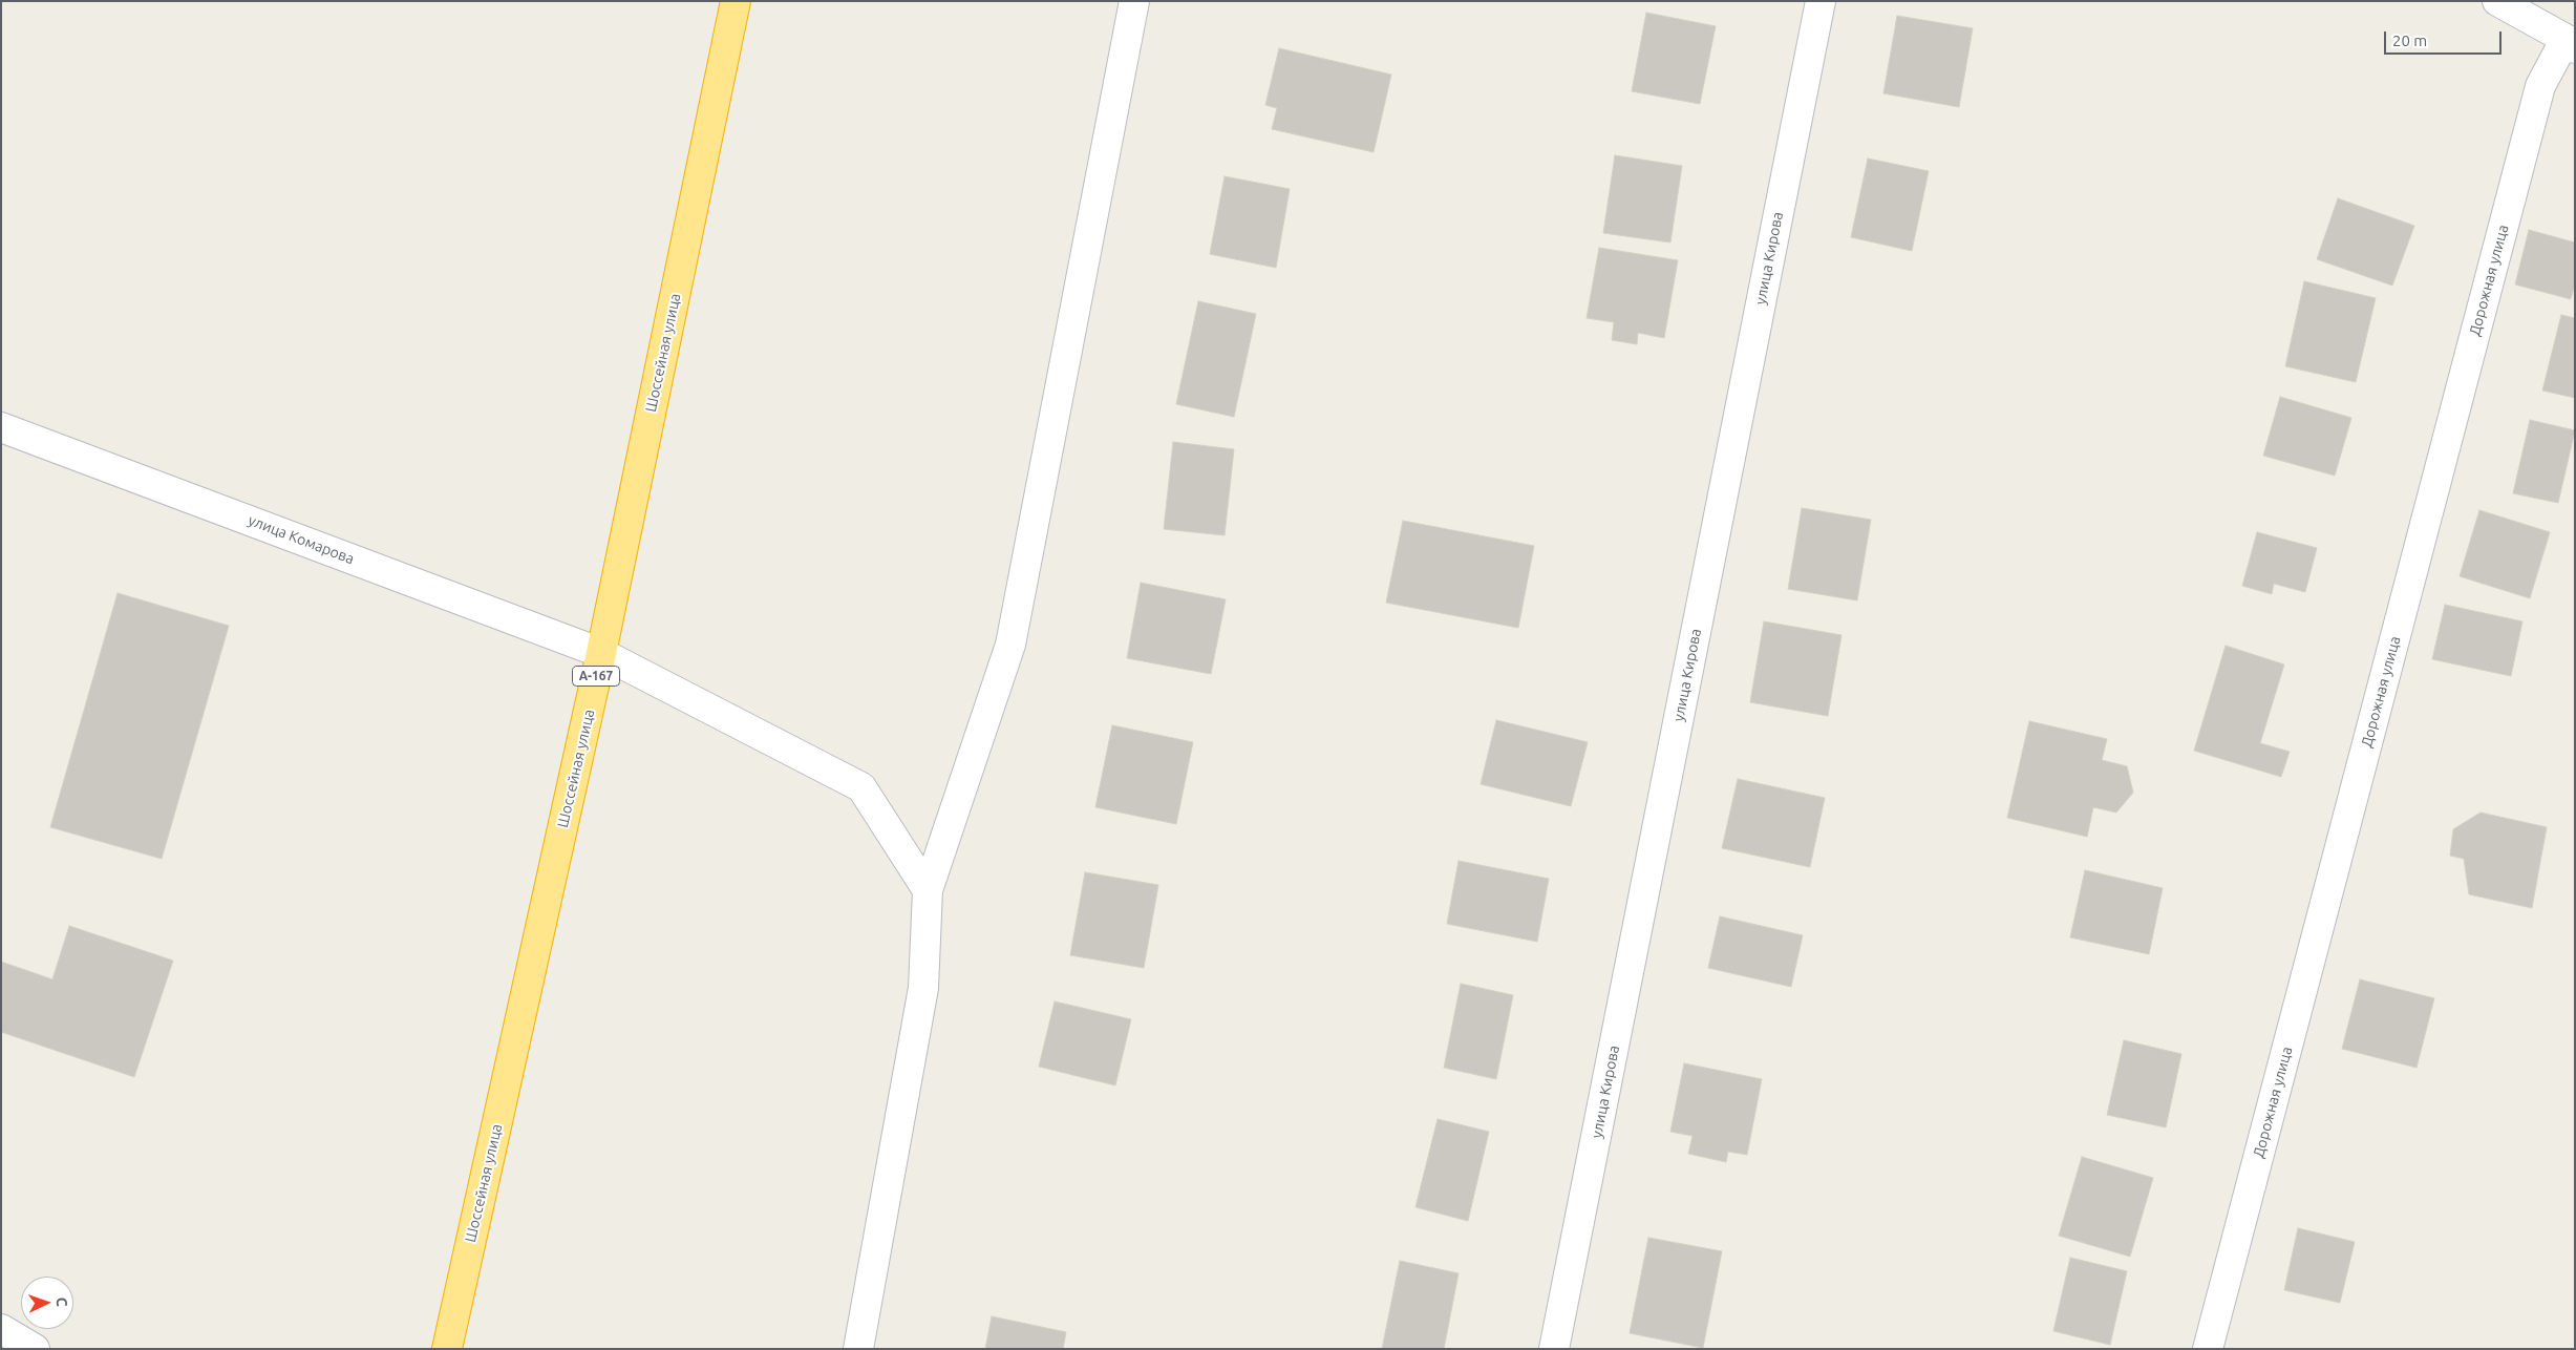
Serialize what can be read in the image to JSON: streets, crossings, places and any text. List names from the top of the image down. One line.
{"streets":{"highway":["Шоссейная улица","А-167"],"street":["улица Кирова","Дорожная улица","улица Комарова"]},"crossings":[["Шоссейная улица","улица Комарова"]],"scale_bar":"20 m","north":"right"}
